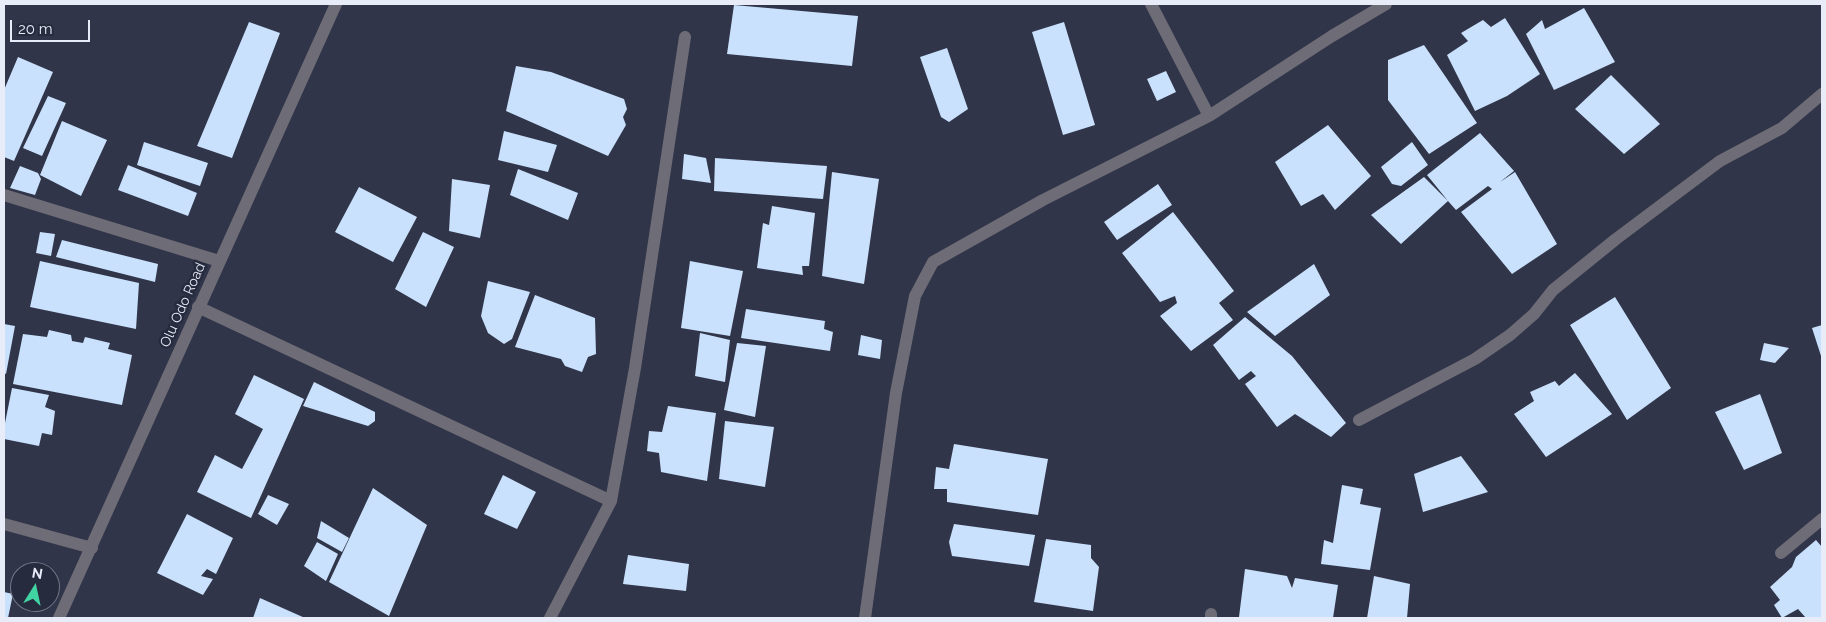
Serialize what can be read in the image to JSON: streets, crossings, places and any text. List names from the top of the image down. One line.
{"streets":{"street":["Olu Odo Road"]},"scale_bar":"20 m","north":"top"}
